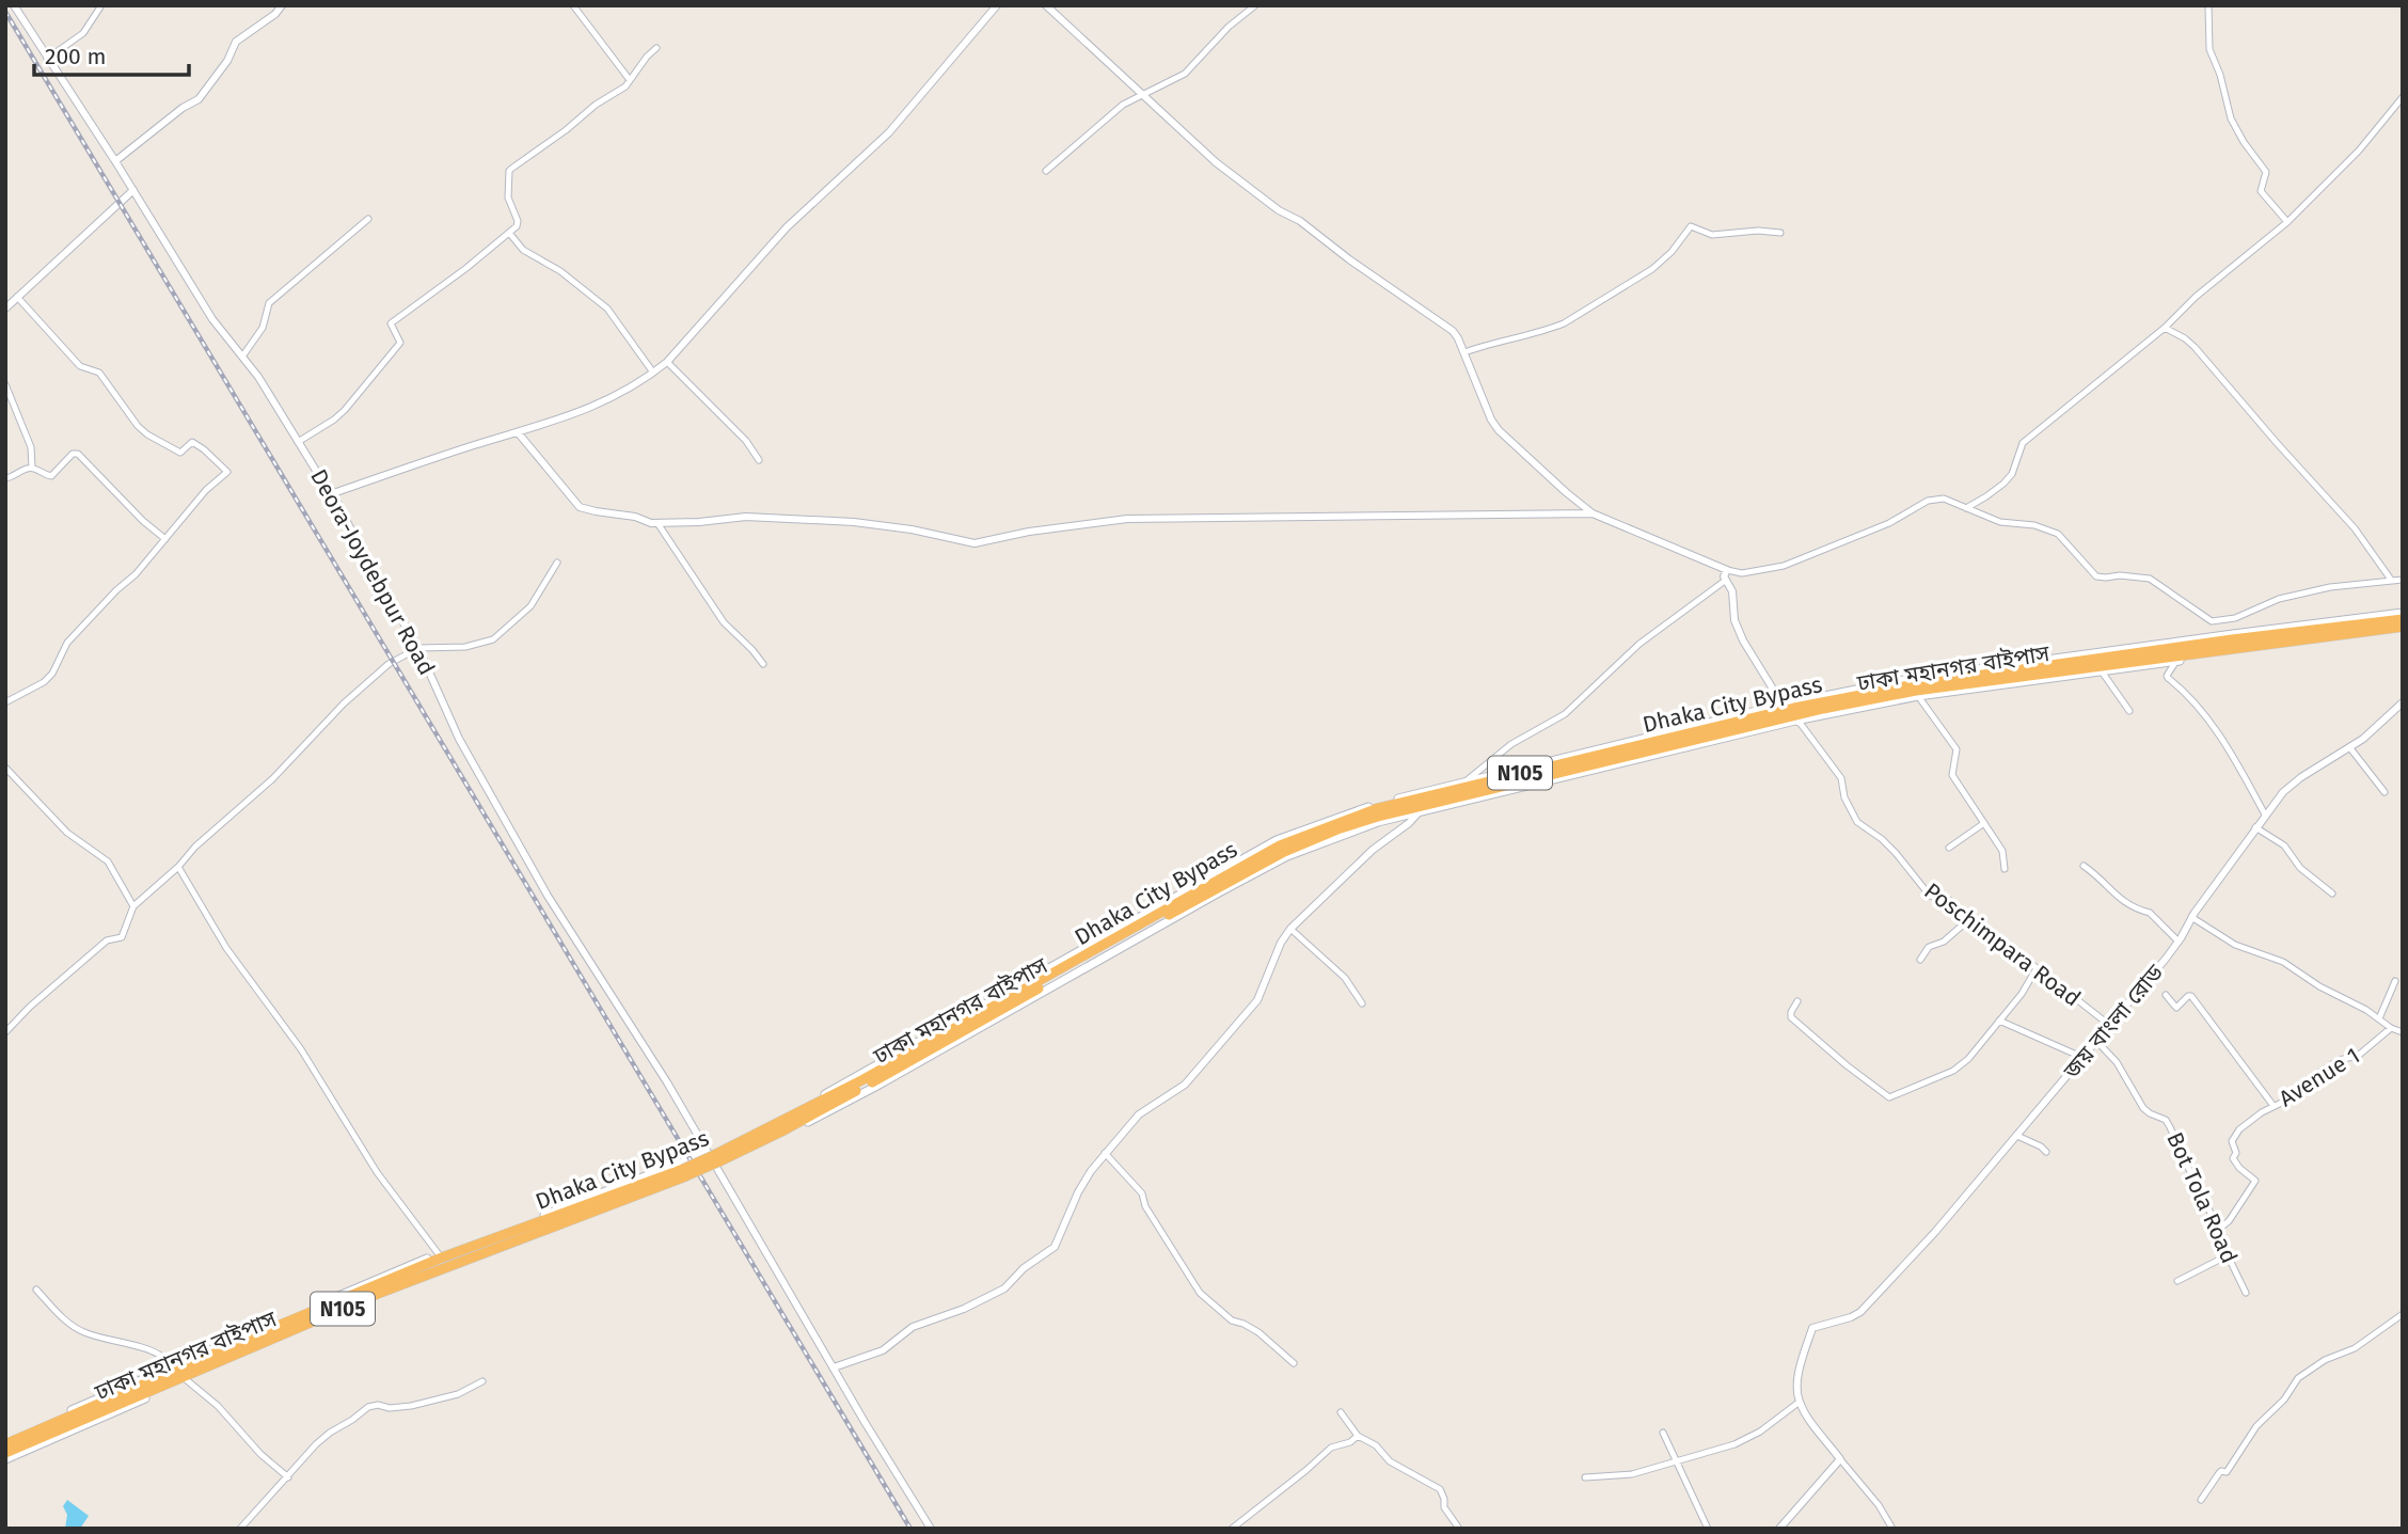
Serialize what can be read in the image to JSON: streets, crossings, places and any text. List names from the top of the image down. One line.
{"streets":{"highway":["ঢাকা মহানগর বাইপাস","Dhaka City Bypass","N105"],"street":["Deora-Joydebpur Road","Poschimpara Road","জয় বাংলা রোড","Avenue 1","Bot Tola Road"]},"crossings":[["Deora-Joydebpur Road","ঢাকা মহানগর বাইপাস"],["Deora-Joydebpur Road","Dhaka City Bypass"],["ঢাকা মহানগর বাইপাস","Dhaka City Bypass"],["Poschimpara Road","জয় বাংলা রোড"],["জয় বাংলা রোড","Bot Tola Road"],["Avenue 1","Bot Tola Road"]],"scale_bar":"200 m"}
